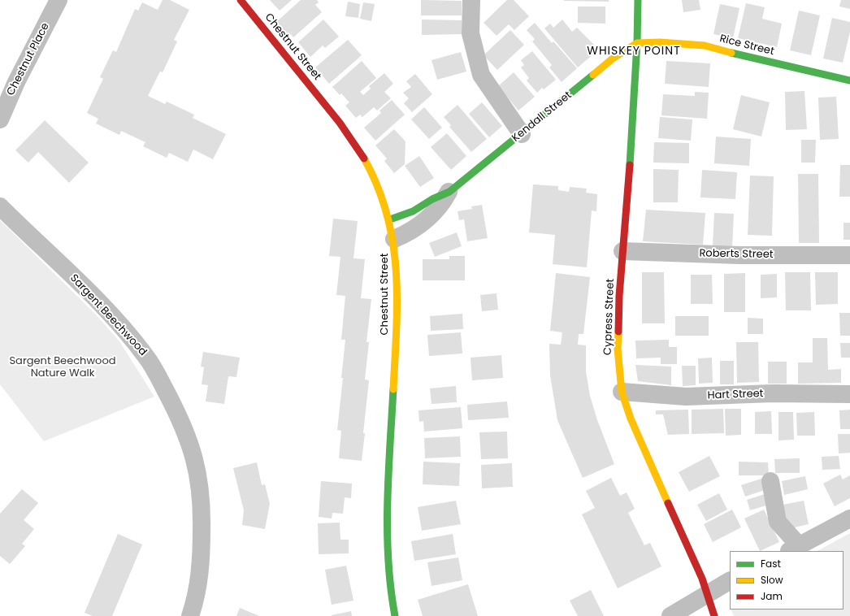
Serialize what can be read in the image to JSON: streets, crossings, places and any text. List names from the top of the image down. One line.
{"streets":{"street":["Rice Street","Chestnut Street","Chestnut Place","Kendall Street","Roberts Street","Sargent Beechwood","Cypress Street","Hart Street"]},"crossings":[["Rice Street","Kendall Street"],["Rice Street","Cypress Street"],["Chestnut Street","Kendall Street"],["Kendall Street","Cypress Street"],["Roberts Street","Cypress Street"],["Cypress Street","Hart Street"]],"districts":["WHISKEY POINT"],"parks":["Sargent Beechwood Nature Walk"],"legend":["Fast","Slow","Jam"]}
